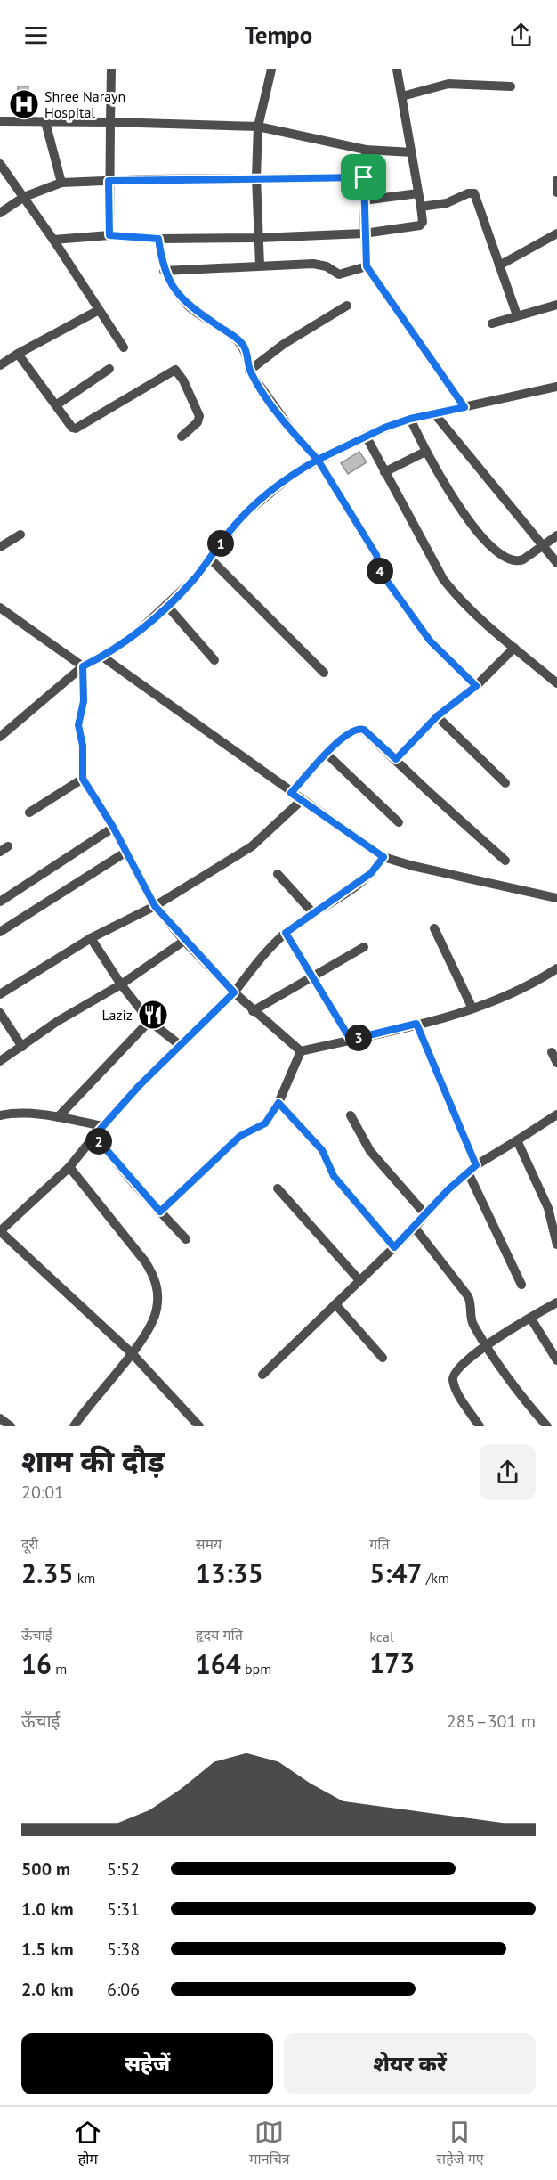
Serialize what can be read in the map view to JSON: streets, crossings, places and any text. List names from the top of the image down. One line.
{"places":{"hospital":["Shree Narayn Hospital"],"restaurant":["Laziz"]},"page":{"header":"Tempo","pins":["1","4","3","2"],"heading":["शाम की दौड़","20:01"],"stats":[["दूरी","2.35 km"],["समय","13:35"],["गति","5:47 /km"],["ऊँचाई","16 m"],["हृदय गति","164 bpm"],["kcal","173"]],"chart":["ऊँचाई","285–301 m"],"list":[{"name":"500 m","note":"5:52"},{"name":"1.0 km","note":"5:31"},{"name":"1.5 km","note":"5:38"},{"name":"2.0 km","note":"6:06"}],"buttons":["सहेजें","शेयर करें"],"tabs":["होम","मानचित्र","सहेजे गए"]}}
